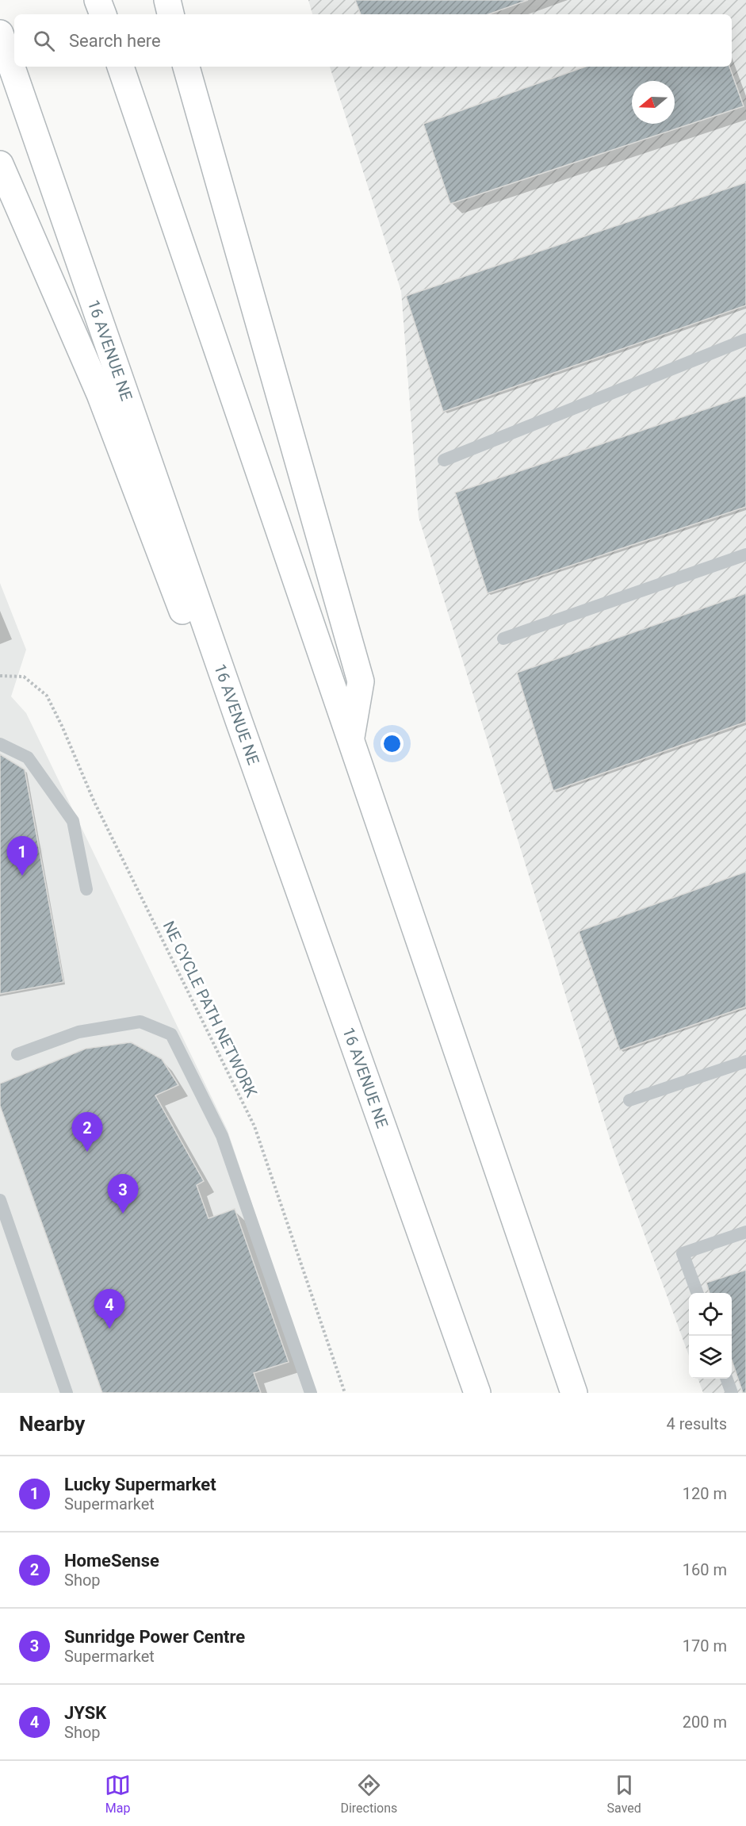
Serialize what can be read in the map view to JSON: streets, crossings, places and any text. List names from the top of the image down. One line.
{"streets":{"highway":["16 AVENUE NE"],"path":["NE CYCLE PATH NETWORK"]},"north":"left","page":{"search":"Search here","pins":["1","2","3","4"],"heading":["Nearby","4 results"],"list":[{"mark":"1","name":"Lucky Supermarket","note":"Supermarket","value":"120 m"},{"mark":"2","name":"HomeSense","note":"Shop","value":"160 m"},{"mark":"3","name":"Sunridge Power Centre","note":"Supermarket","value":"170 m"},{"mark":"4","name":"JYSK","note":"Shop","value":"200 m"}],"nav":["Map","Directions","Saved"]}}
